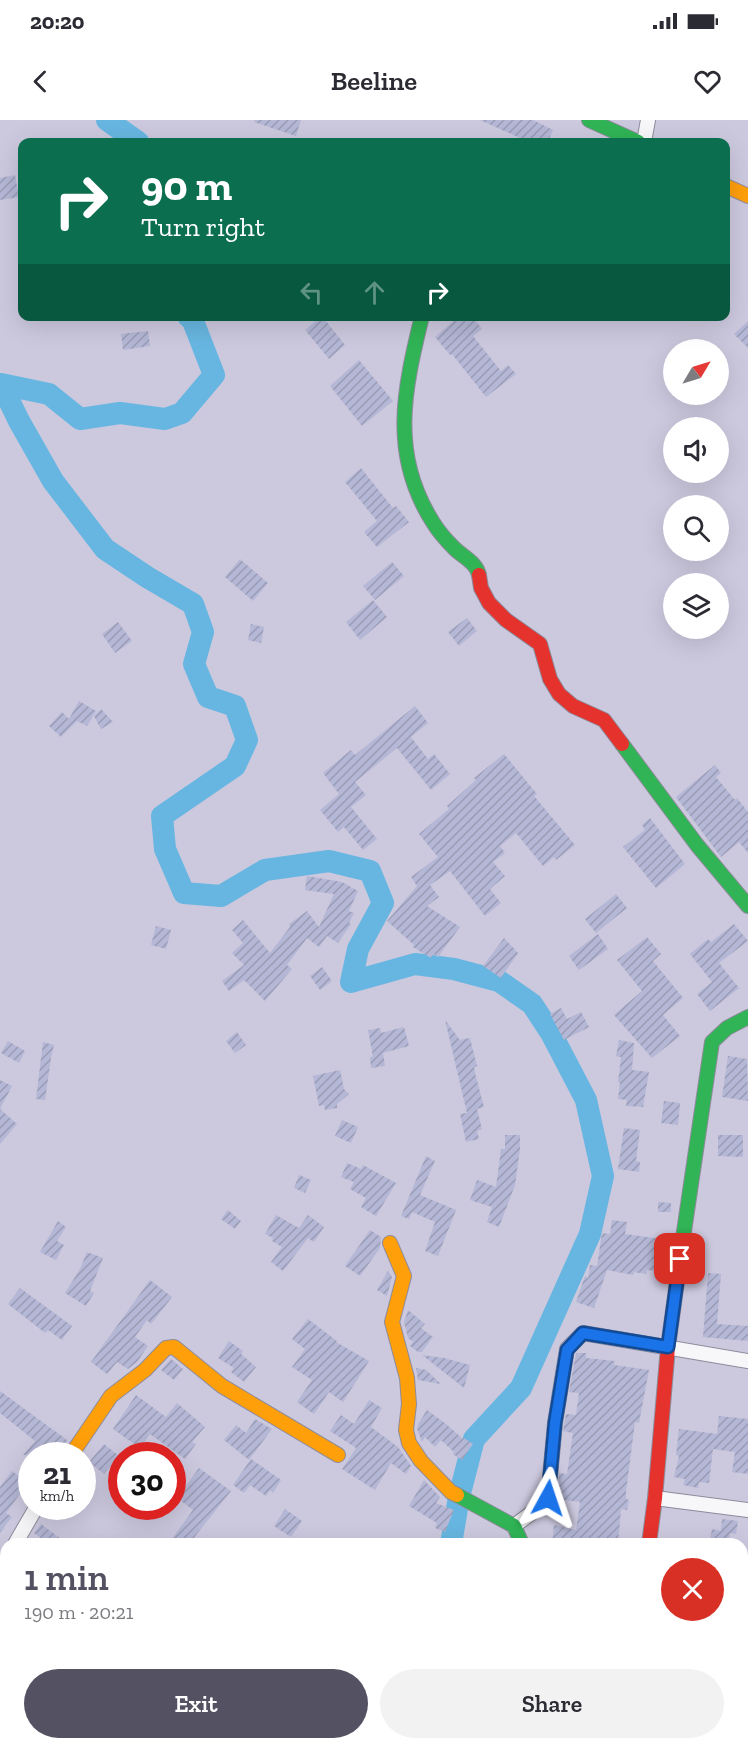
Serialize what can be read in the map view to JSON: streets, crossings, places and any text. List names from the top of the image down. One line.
{"north":"top right","page":{"status":"20:20","header":"Beeline","turn":["90 m","Turn right"],"speed":"21 km/h","limit":"30","heading":["1 min","190 m · 20:21"],"buttons":["Exit","Share"]}}
